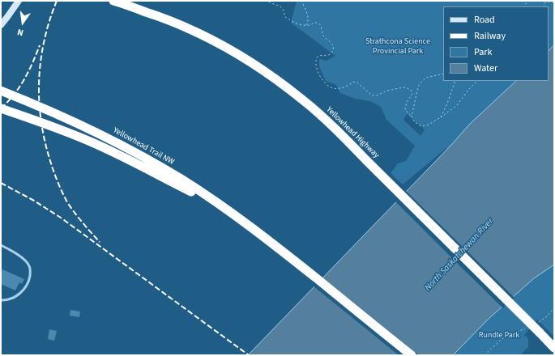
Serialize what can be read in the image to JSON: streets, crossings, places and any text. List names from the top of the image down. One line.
{"streets":{"highway":["Yellowhead Highway","Yellowhead Trail NW"]},"water":["North Saskatchewan River"],"parks":["Strathcona Science Provincial Park","Rundle Park"],"legend":["Road","Railway","Park","Water"],"north":"bottom"}
